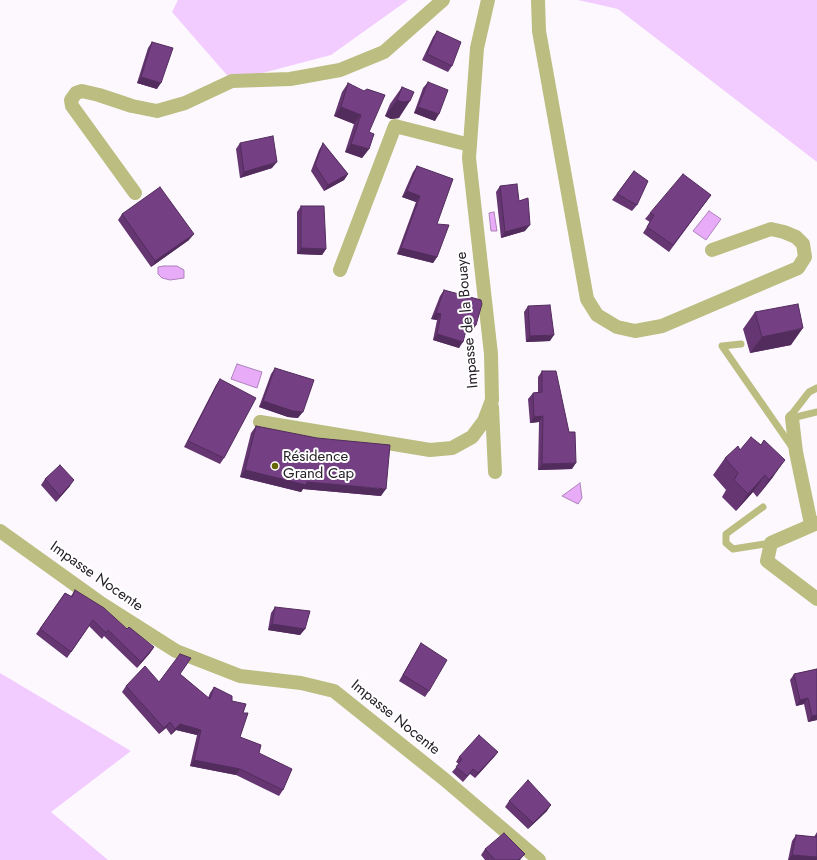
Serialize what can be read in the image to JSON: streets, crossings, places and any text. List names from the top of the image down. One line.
{"streets":{"street":["Impasse de la Bouaye","Impasse Nocente"]},"places":["Résidence Grand Cap"]}
